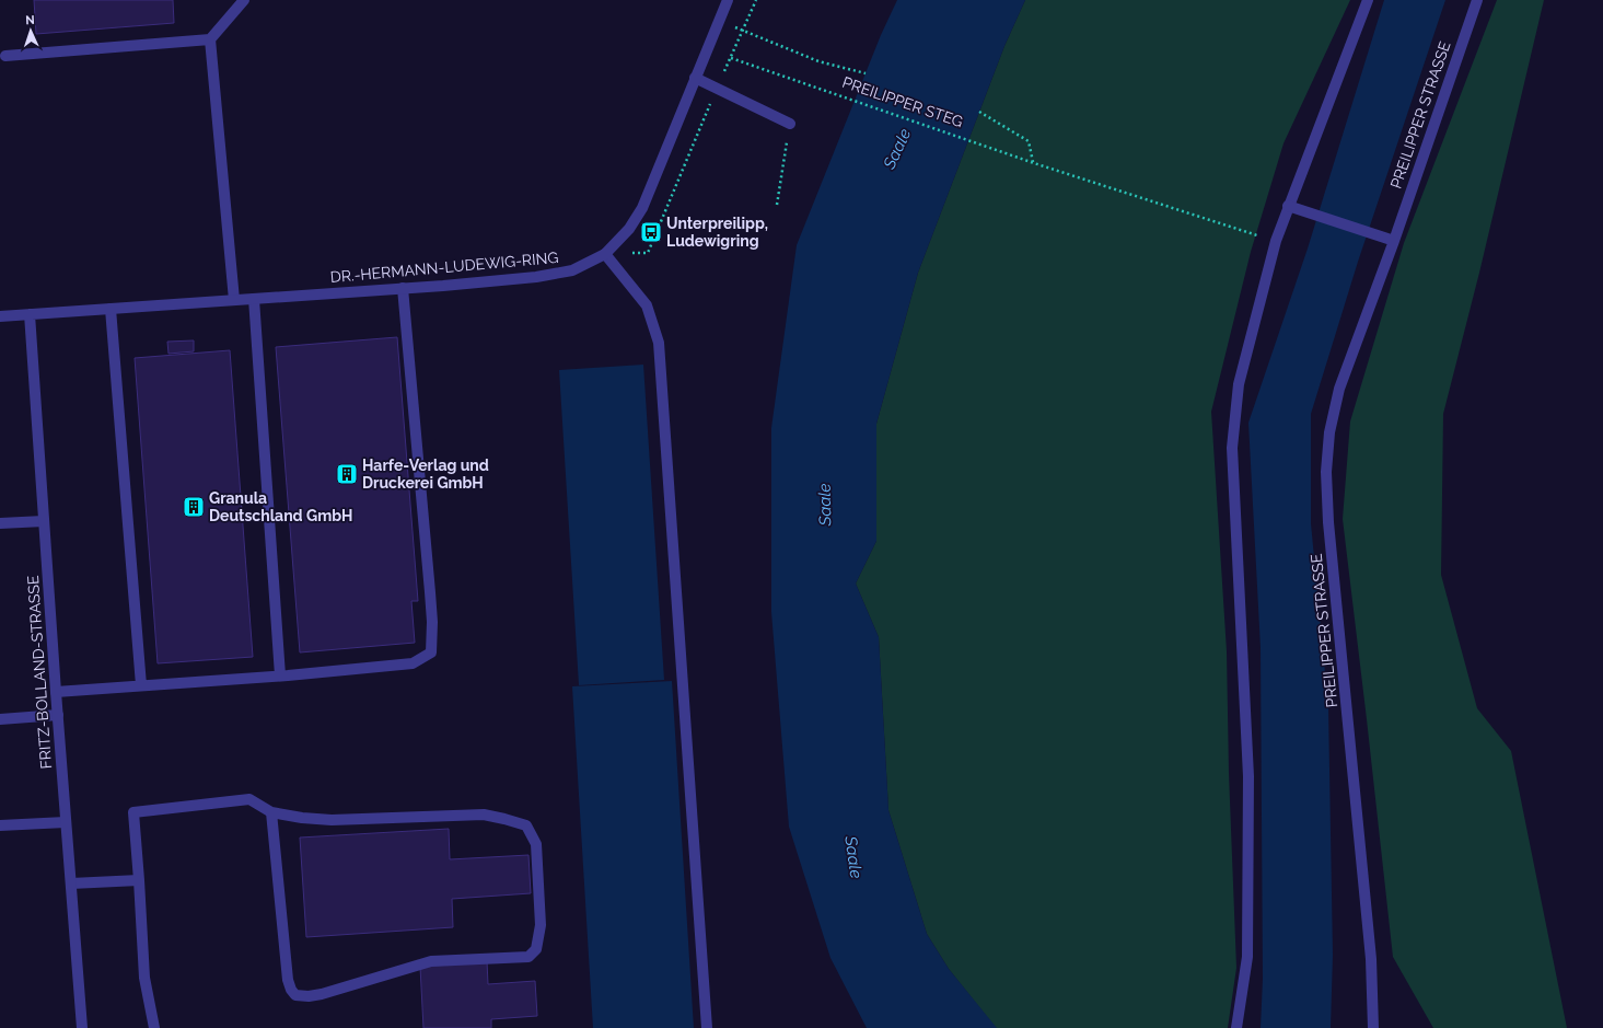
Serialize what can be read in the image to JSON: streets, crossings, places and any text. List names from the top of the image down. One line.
{"streets":{"street":["PREILIPPER STRASSE","DR.-HERMANN-LUDEWIG-RING","FRITZ-BOLLAND-STRASSE"],"path":["PREILIPPER STEG"]},"crossings":[["DR.-HERMANN-LUDEWIG-RING","FRITZ-BOLLAND-STRASSE"]],"water":["Saale"],"places":{"bus stop":["Unterpreilipp, Ludewigring"],"building":["Harfe-Verlag und Druckerei GmbH","Granula Deutschland GmbH"]},"north":"top"}
